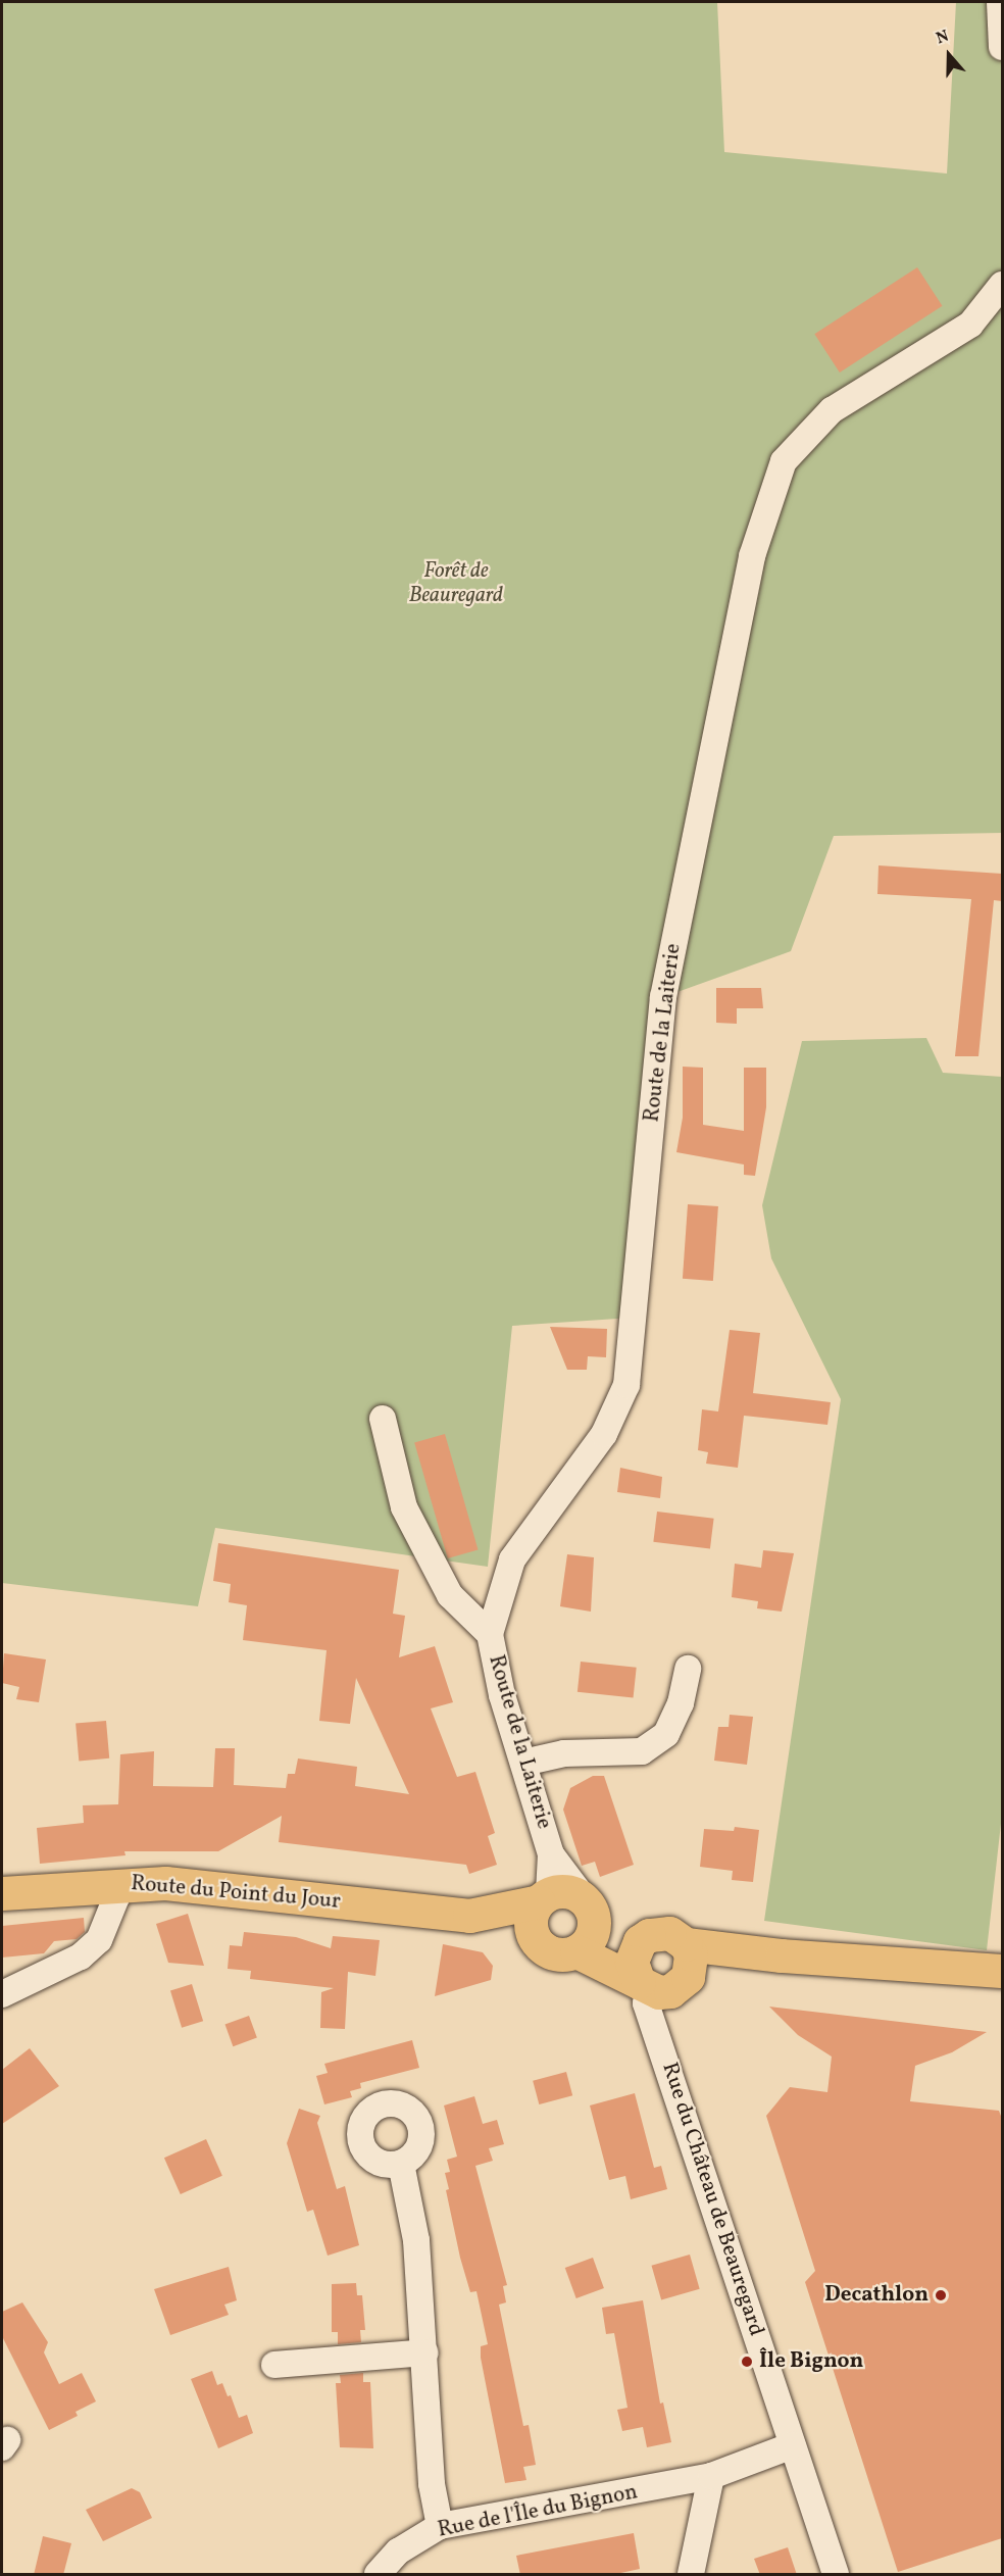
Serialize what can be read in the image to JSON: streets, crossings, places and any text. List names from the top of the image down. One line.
{"streets":{"main road":["Route du Point du Jour"],"street":["Route de la Laiterie","Rue du Château de Beauregard","Rue de l'Île du Bignon"]},"crossings":[["Route de la Laiterie","Route du Point du Jour"],["Rue du Château de Beauregard","Rue de l'Île du Bignon"]],"parks":["Forêt de Beauregard"],"places":["Decathlon","Île Bignon"],"north":"top"}
